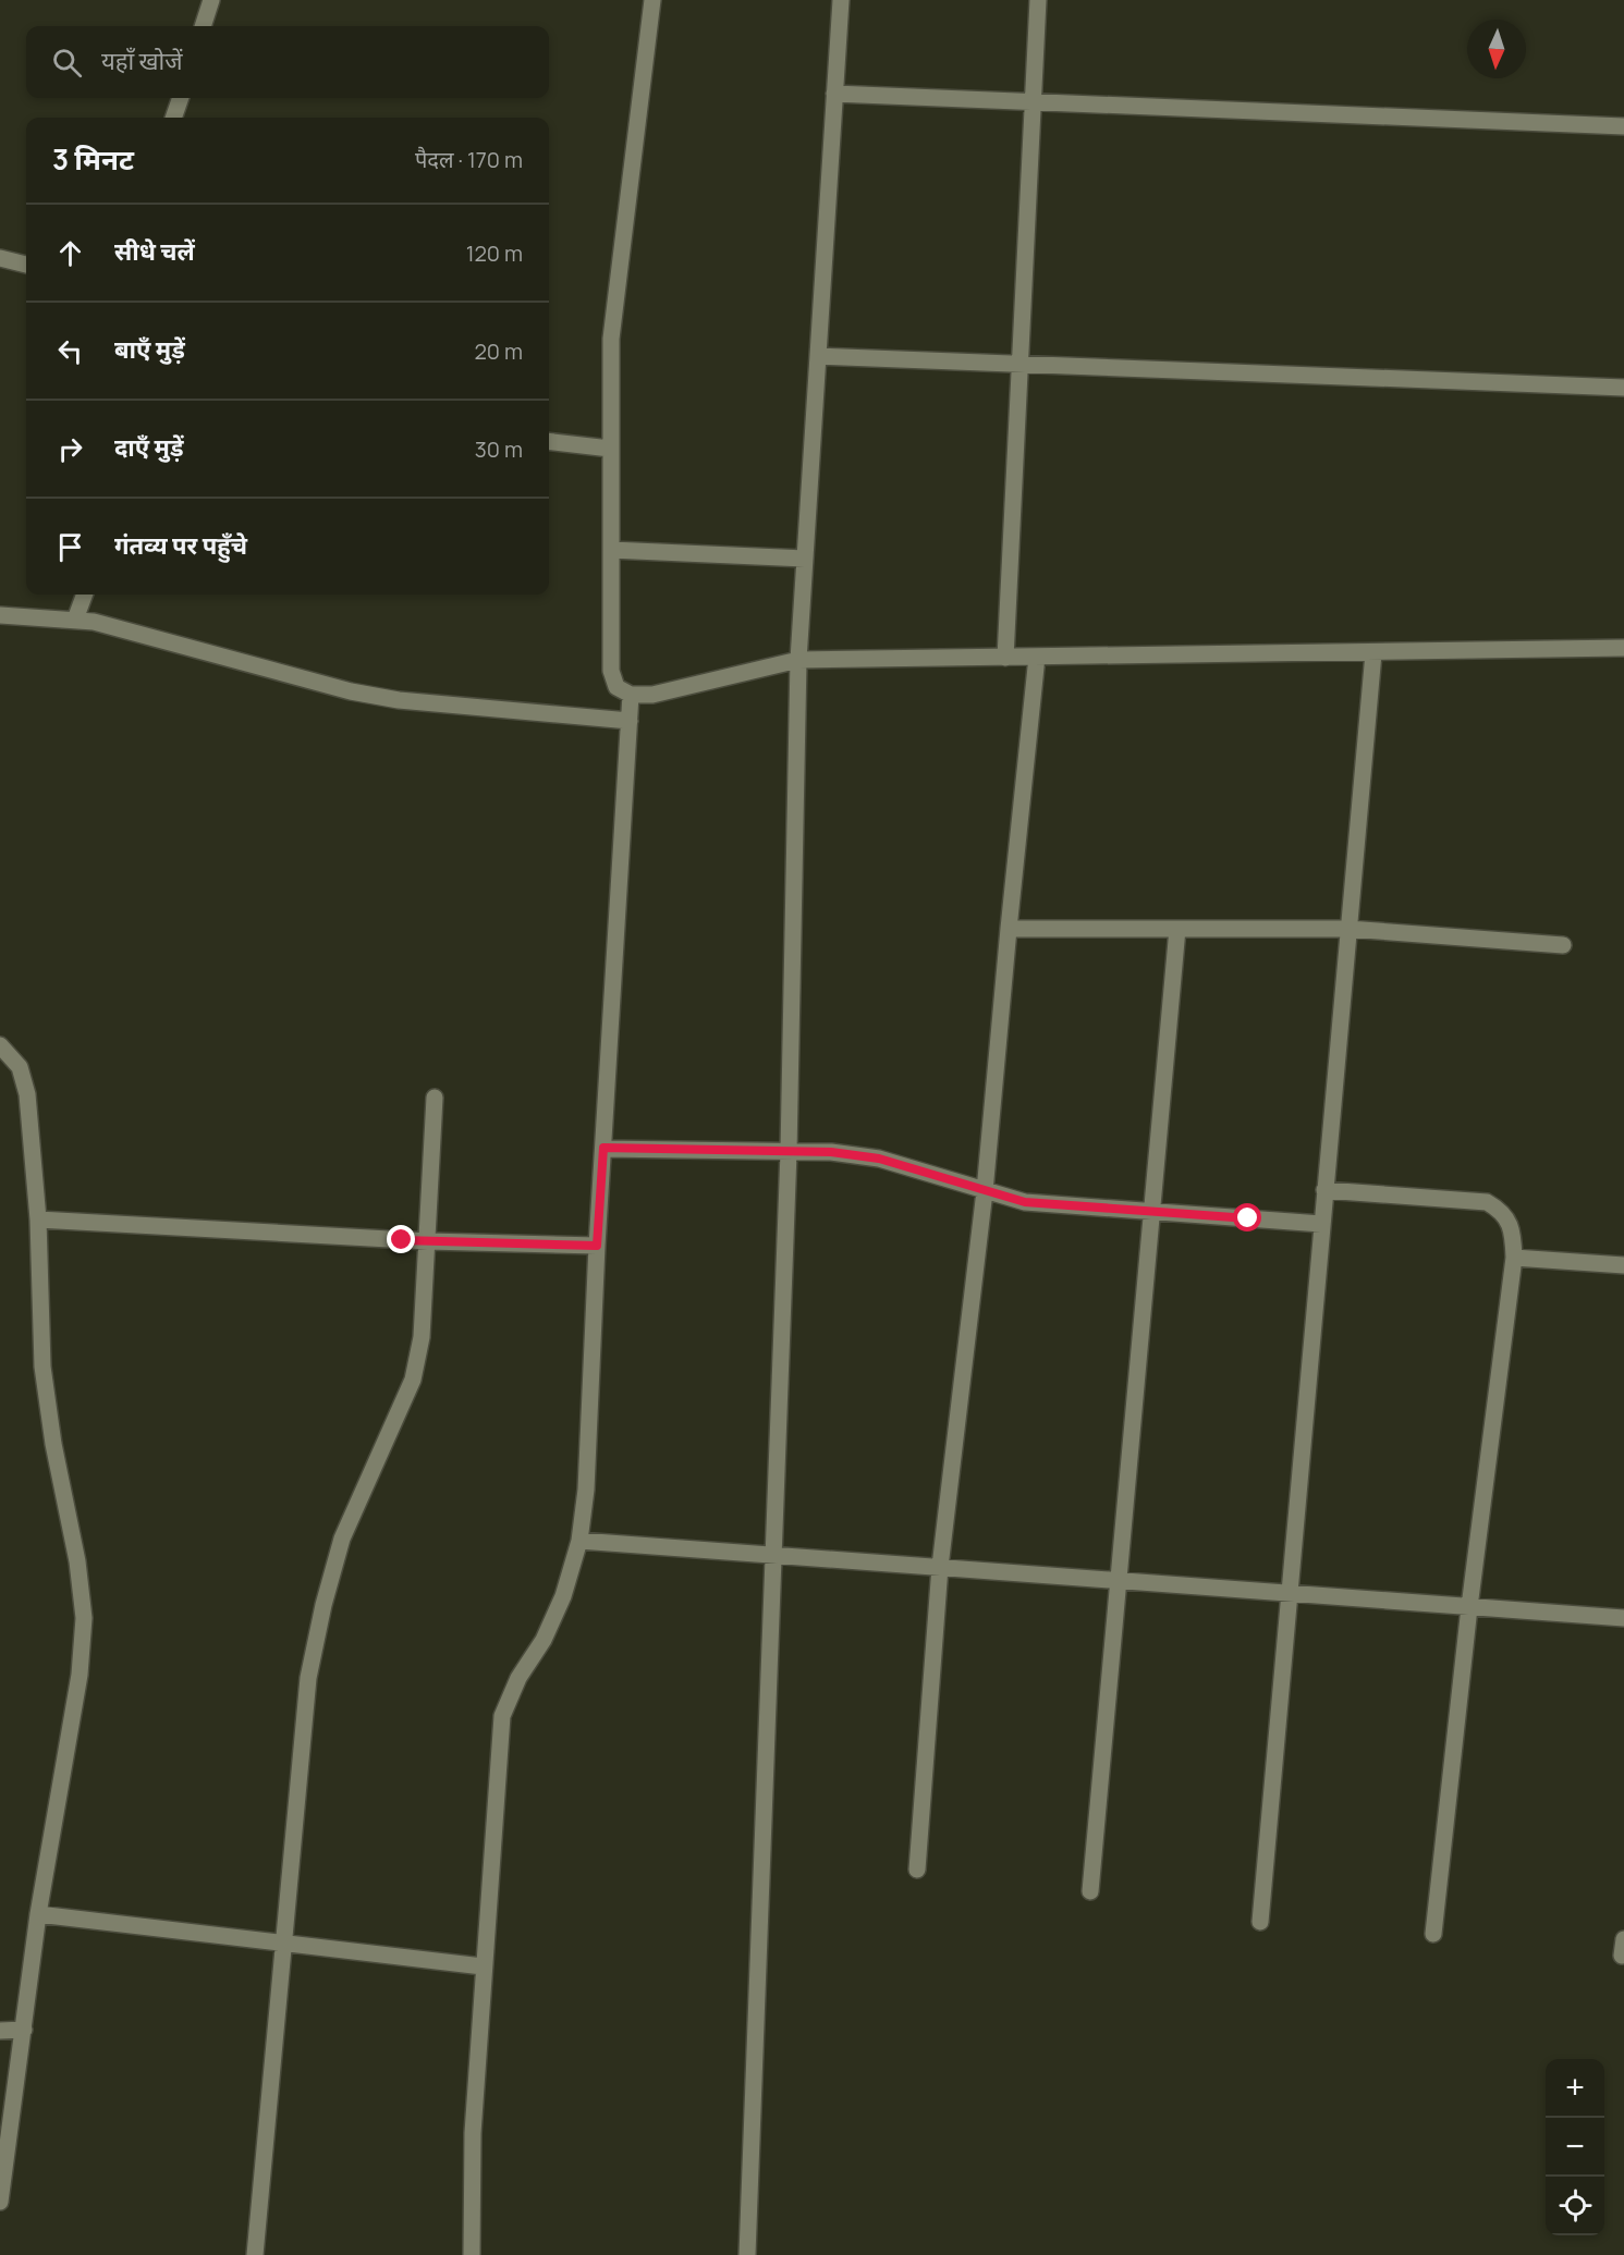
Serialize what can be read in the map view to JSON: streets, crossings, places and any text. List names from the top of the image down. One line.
{"north":"bottom","page":{"search":"यहाँ खोजें","heading":["3 मिनट","पैदल · 170 m"],"list":[["सीधे चलें","120 m"],["बाएँ मुड़ें","20 m"],["दाएँ मुड़ें","30 m"],"गंतव्य पर पहुँचे"],"map_buttons":["+","−"]}}
